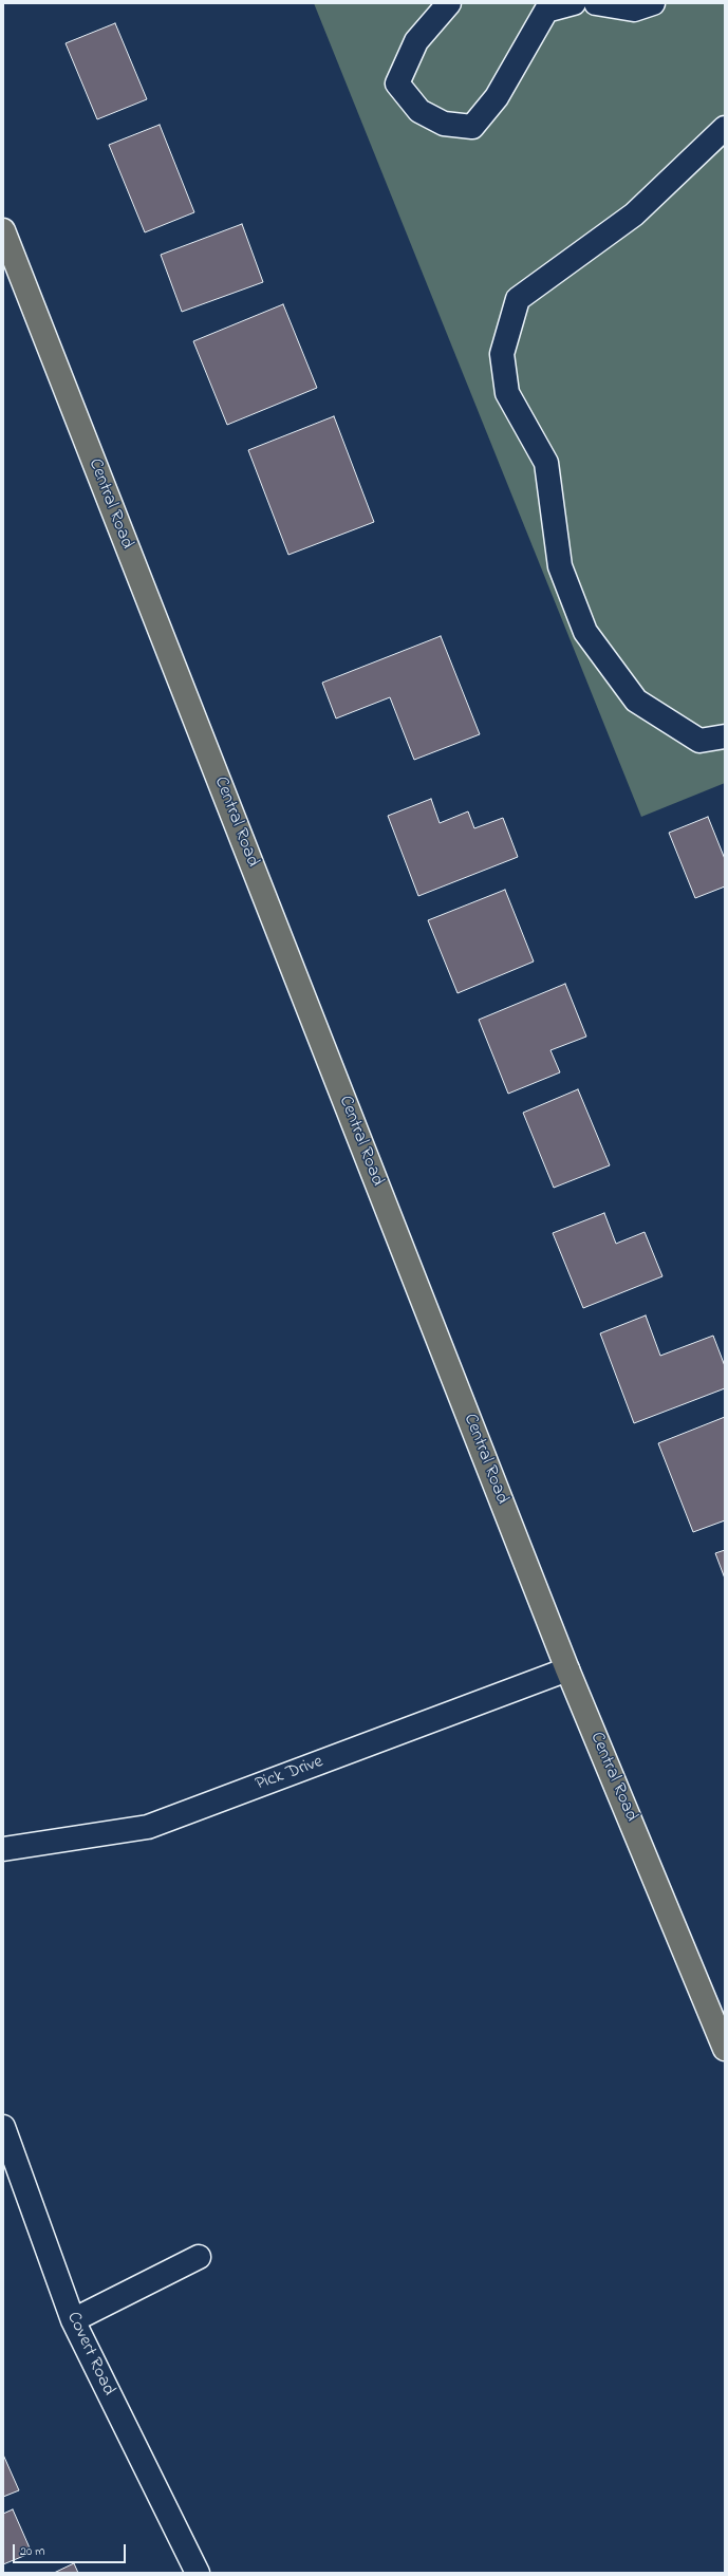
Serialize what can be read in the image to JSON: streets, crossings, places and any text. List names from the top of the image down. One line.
{"streets":{"main road":["Central Road"],"street":["Pick Drive","Covert Road"]},"crossings":[["Central Road","Pick Drive"]],"scale_bar":"20 m"}
